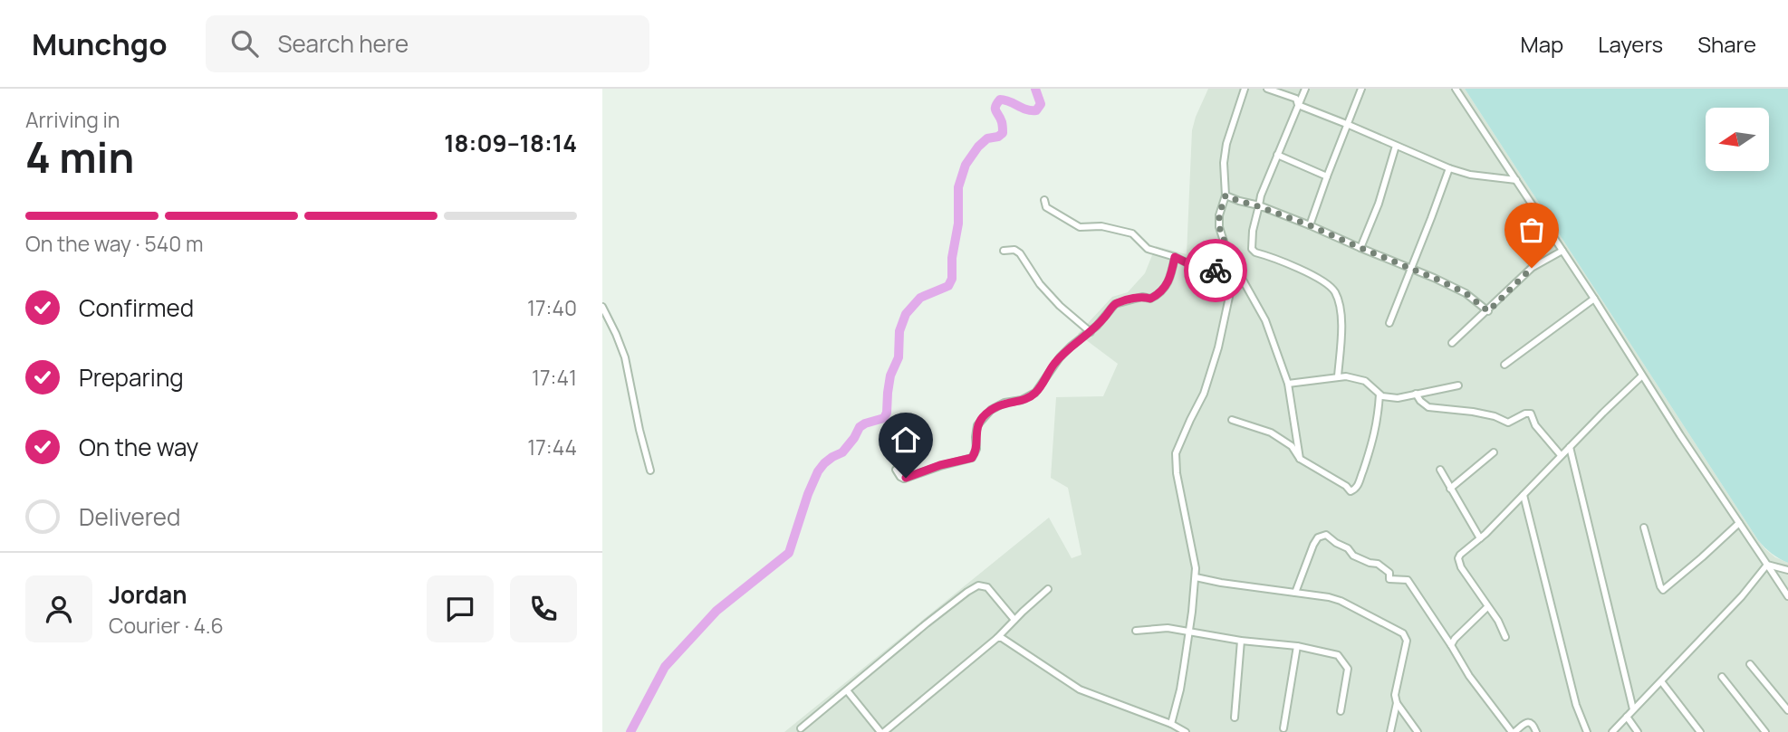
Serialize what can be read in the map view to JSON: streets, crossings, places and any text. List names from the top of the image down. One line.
{"north":"left","page":{"header":"Munchgo","search":"Search here","nav":["Map","Layers","Share"],"heading":["4 min","Arriving in","18:09–18:14"],"panel":["Jordan","Courier · 4.6"],"bar":"On the way · 540 m","list":[["Confirmed","17:40"],["Preparing","17:41"],["On the way","17:44"],"Delivered"]}}
